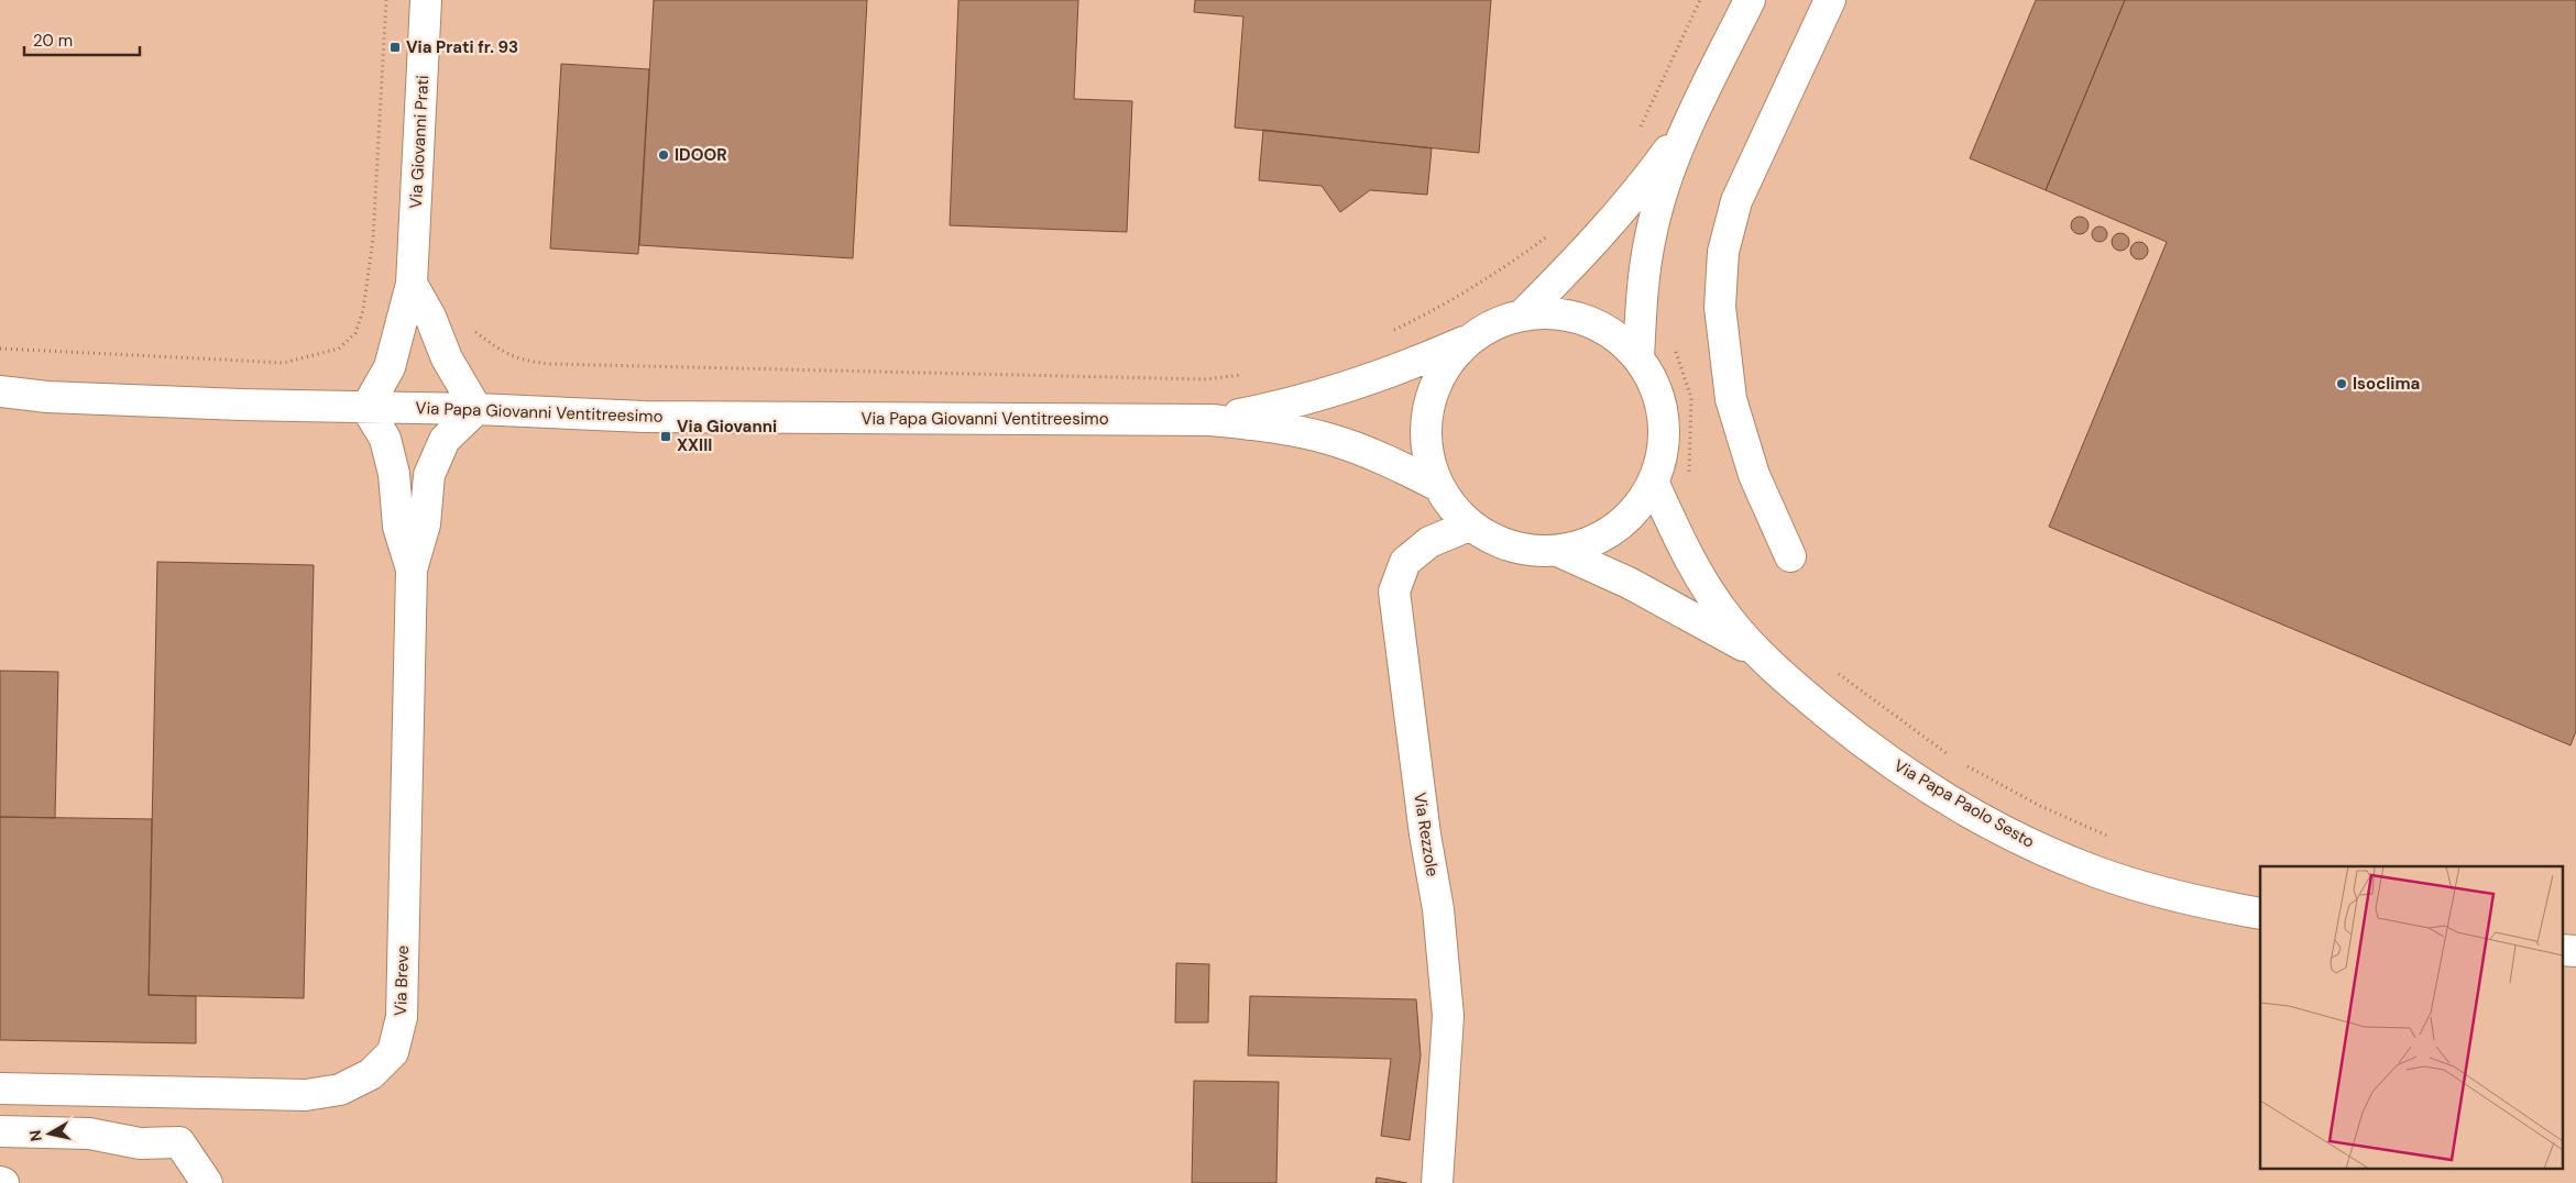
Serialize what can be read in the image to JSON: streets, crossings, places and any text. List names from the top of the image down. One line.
{"streets":{"street":["Via Giovanni Prati","Via Papa Giovanni Ventitreesimo","Via Papa Paolo Sesto","Via Rezzole","Via Breve"]},"crossings":[["Via Giovanni Prati","Via Papa Giovanni Ventitreesimo"]],"places":{"transit":["Via Prati fr. 93","Via Giovanni XXIII"],"other":["IDOOR","Isoclima"]},"scale_bar":"20 m","north":"left"}
